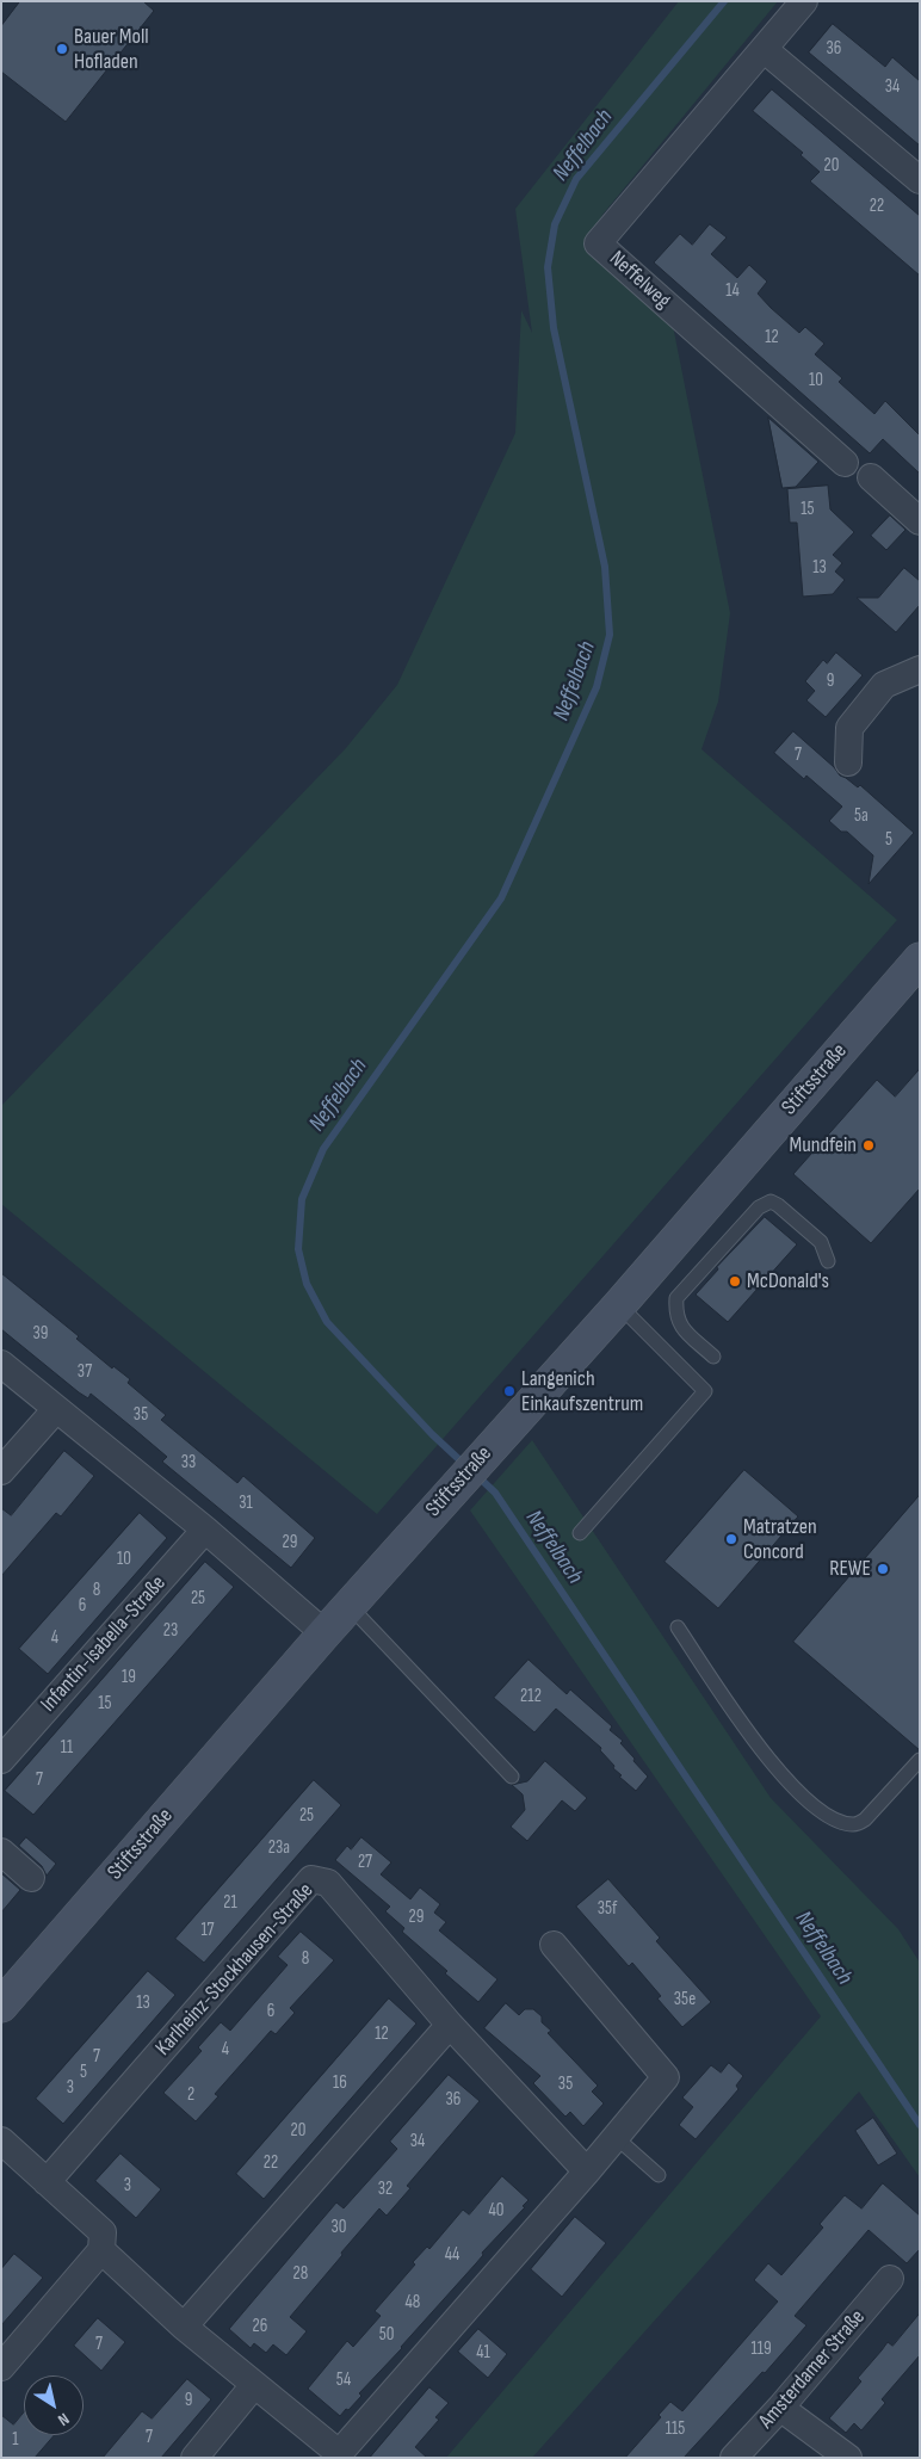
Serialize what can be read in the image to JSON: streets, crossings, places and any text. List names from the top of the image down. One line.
{"streets":{"street":["Neffelweg","Stiftsstraße","Infantin-Isabella-Straße","Karlheinz-Stockhausen-Straße","Amsterdamer Straße"]},"water":["Neffelbach"],"places":["Bauer Moll Hofladen","Mundfein","McDonald's","Langenich Einkaufszentrum","Matratzen Concord","REWE"],"house_numbers":["36","34","20","22","14","12","10","15","13","9","7","5a","5","39","37","35","33","31","29","10","8","25","6","23","4","19","212","15","11","7","25","23a","27","21","35f","29","17","8","35e","13","6","12","4","7","5","16","35","3","2","36","20","34","22","3","32","40","30","44","28","48","26","50","7","119","41","54","9","115","7","1"],"north":"bottom right"}
